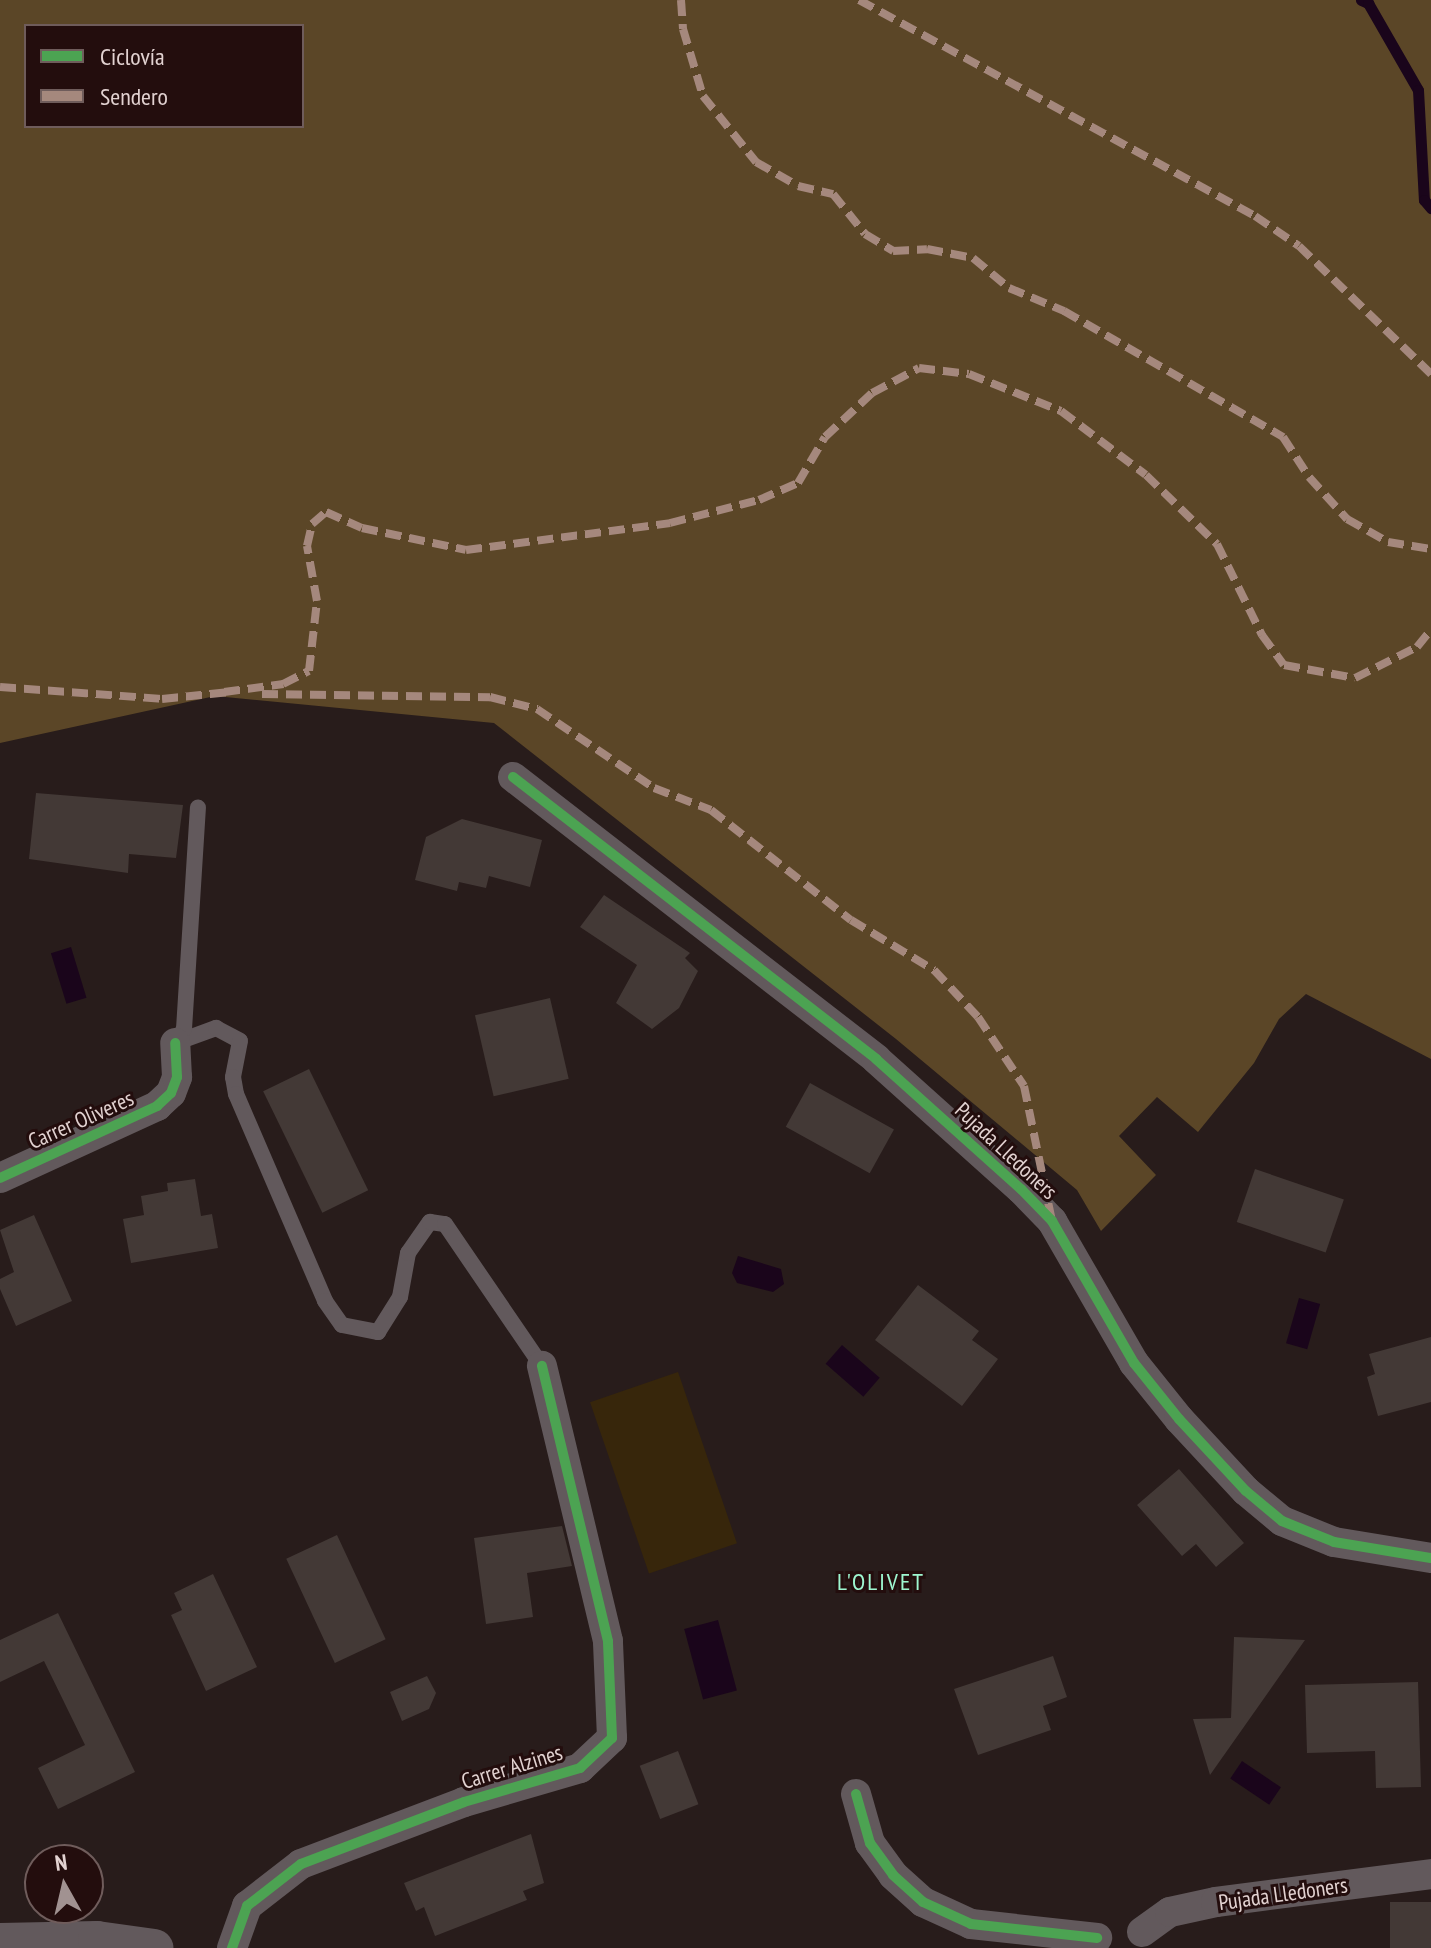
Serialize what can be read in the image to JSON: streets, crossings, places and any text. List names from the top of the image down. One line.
{"streets":{"street":["Carrer Oliveres","Pujada Lledoners","Carrer Alzines"]},"districts":["L'OLIVET"],"legend":["Ciclovía","Sendero"],"north":"top"}
